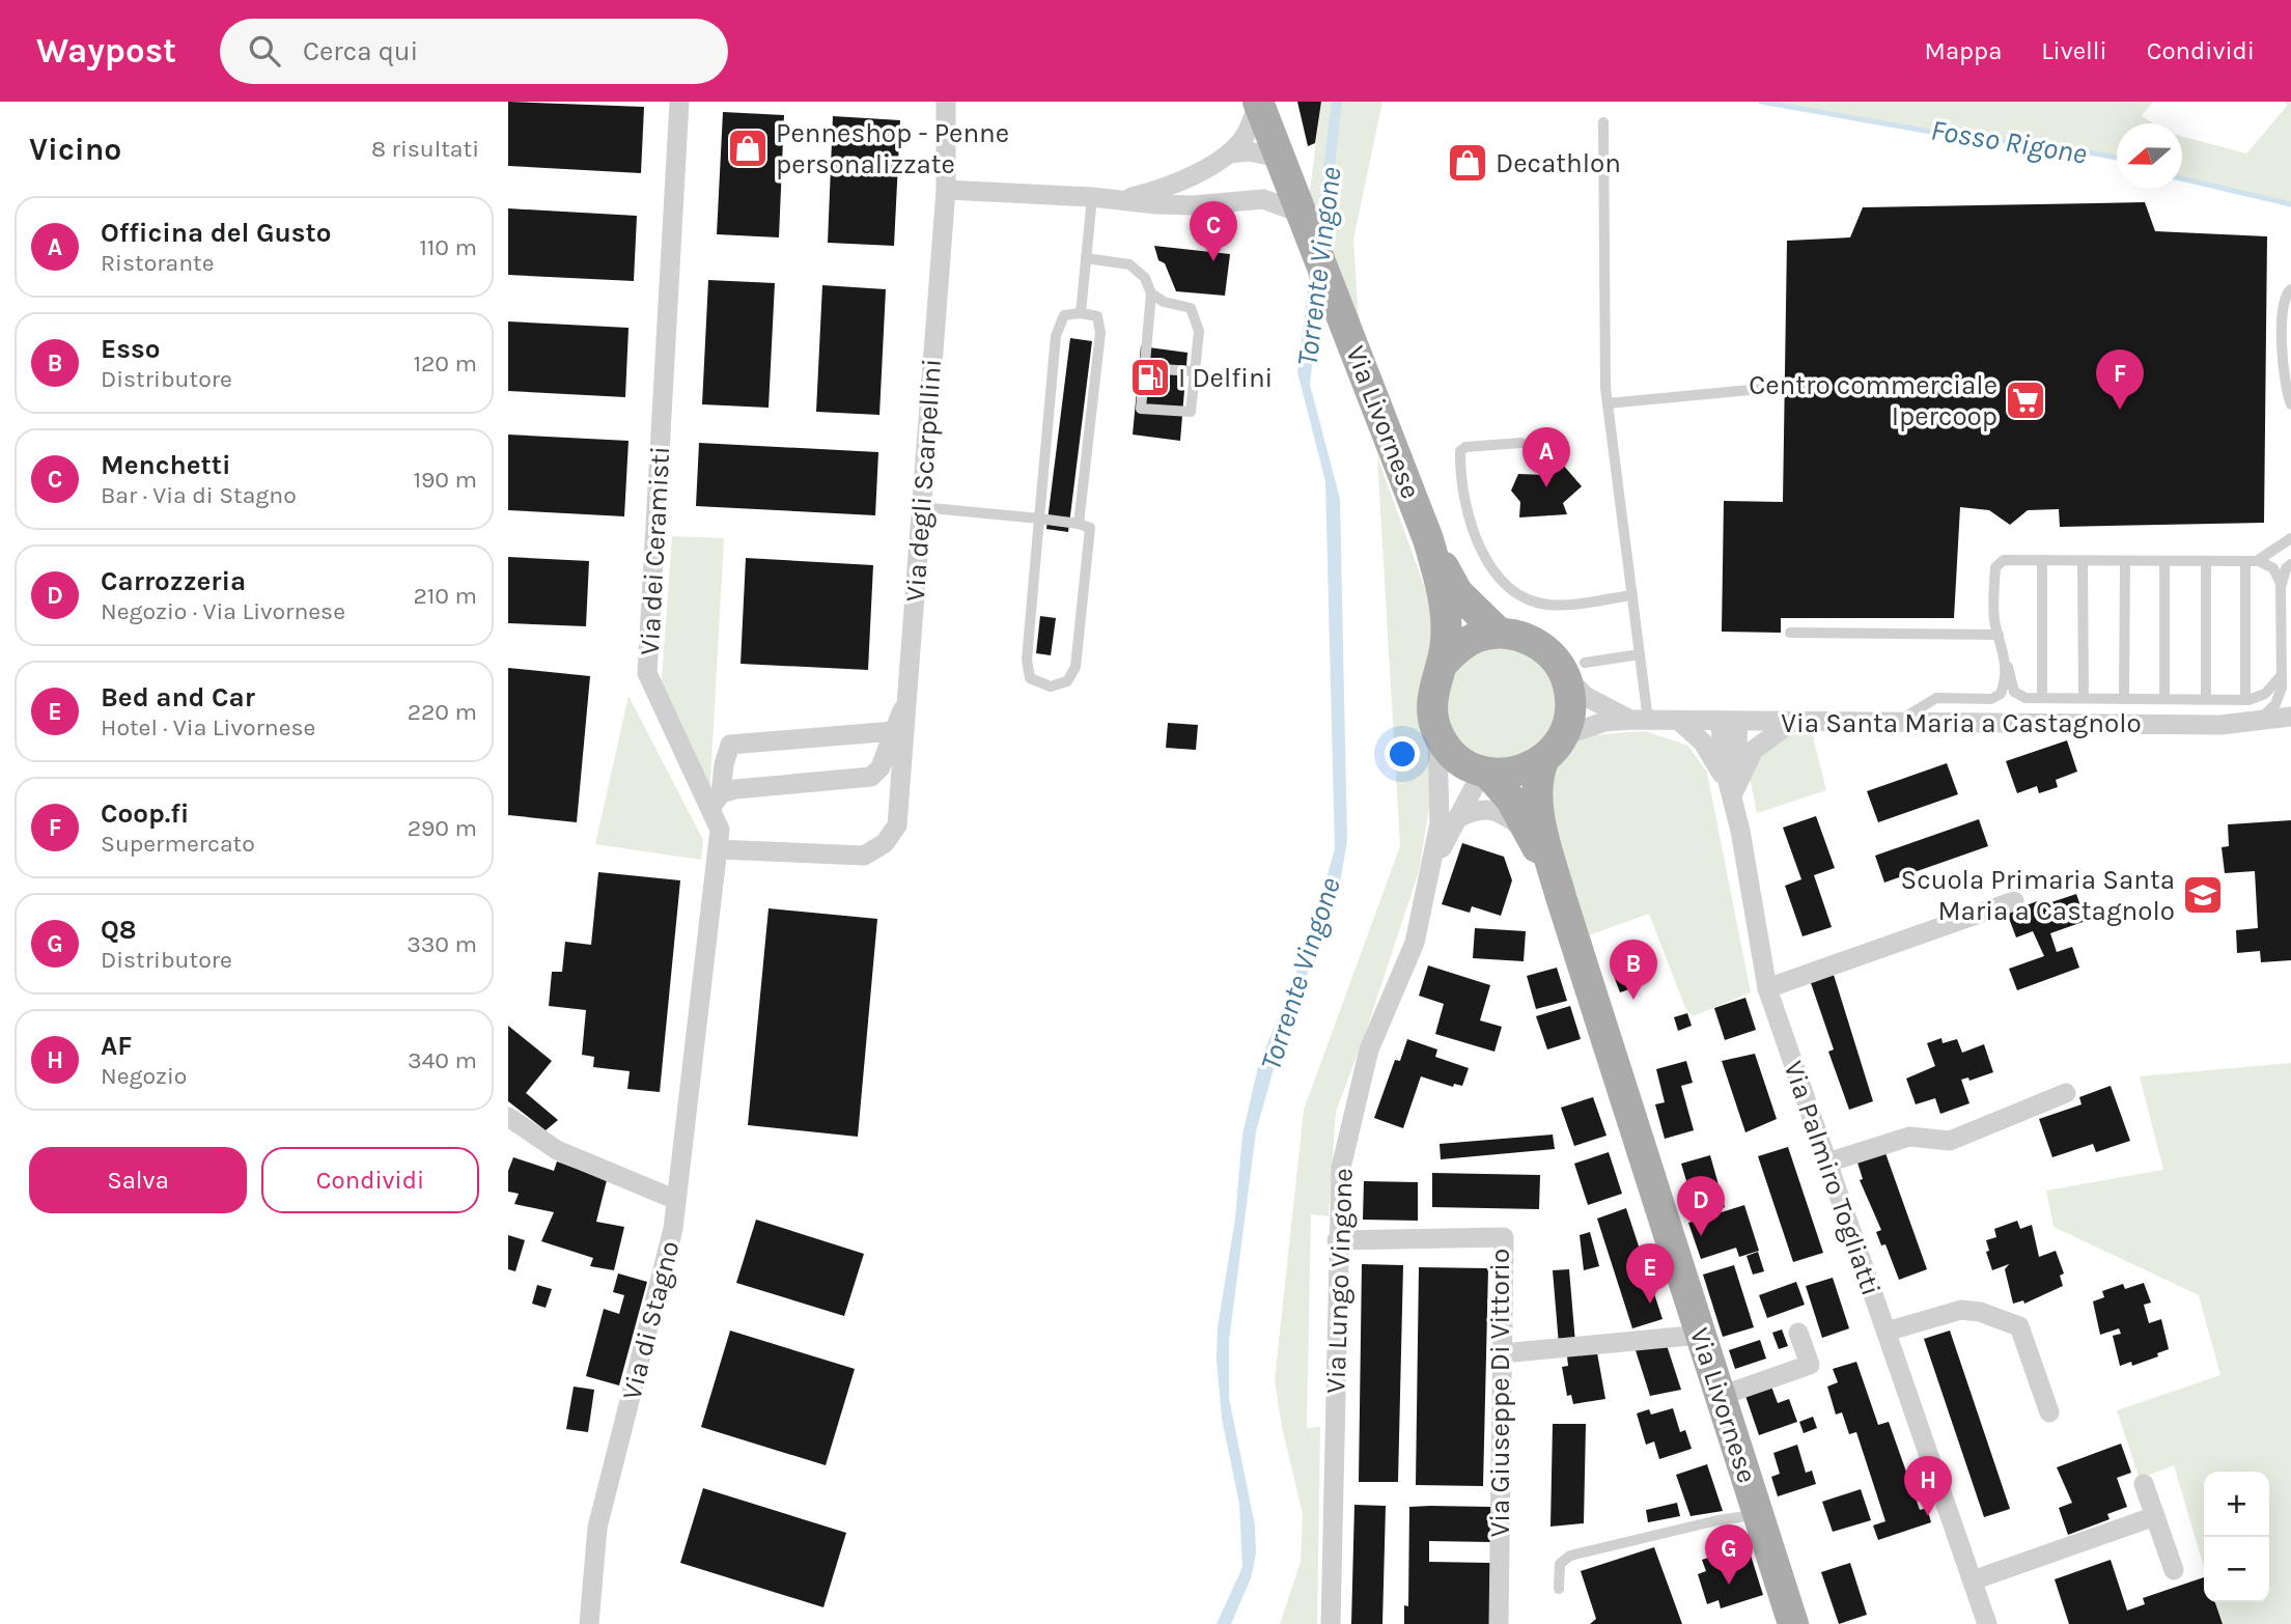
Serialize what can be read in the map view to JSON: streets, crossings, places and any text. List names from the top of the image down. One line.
{"streets":{"main road":["Via Livornese"],"street":["Via degli Scarpellini","Via dei Ceramisti","Via Santa Maria a Castagnolo","Via Palmiro Togliatti","Via Lungo Vingone","Via di Stagno","Via Giuseppe Di Vittorio"]},"crossings":[["Via Livornese","Via Santa Maria a Castagnolo"],["Via Livornese","Via Lungo Vingone"],["Via degli Scarpellini","Via dei Ceramisti"],["Via dei Ceramisti","Via di Stagno"],["Via Santa Maria a Castagnolo","Via Palmiro Togliatti"],["Via Santa Maria a Castagnolo","Via Lungo Vingone"],["Via Lungo Vingone","Via Giuseppe Di Vittorio"]],"water":["Fosso Rigone","Torrente Vingone"],"places":{"shop":["Penneshop - Penne personalizzate","Decathlon"],"fuel station":["I Delfini"],"supermarket":["Centro commerciale Ipercoop"],"school or university":["Scuola Primaria Santa Maria a Castagnolo"]},"north":"left","page":{"header":"Waypost","search":"Cerca qui","nav":["Mappa","Livelli","Condividi"],"heading":["Vicino","8 risultati"],"list":[{"mark":"A","name":"Officina del Gusto","note":"Ristorante","value":"110 m"},{"mark":"B","name":"Esso","note":"Distributore","value":"120 m"},{"mark":"C","name":"Menchetti","note":"Bar · Via di Stagno","value":"190 m"},{"mark":"D","name":"Carrozzeria","note":"Negozio · Via Livornese","value":"210 m"},{"mark":"E","name":"Bed and Car","note":"Hotel · Via Livornese","value":"220 m"},{"mark":"F","name":"Coop.fi","note":"Supermercato","value":"290 m"},{"mark":"G","name":"Q8","note":"Distributore","value":"330 m"},{"mark":"H","name":"AF","note":"Negozio","value":"340 m"}],"pins":["C","F","A","B","D","E","H","G"],"buttons":["Salva","Condividi"],"map_buttons":["+","−"]}}
